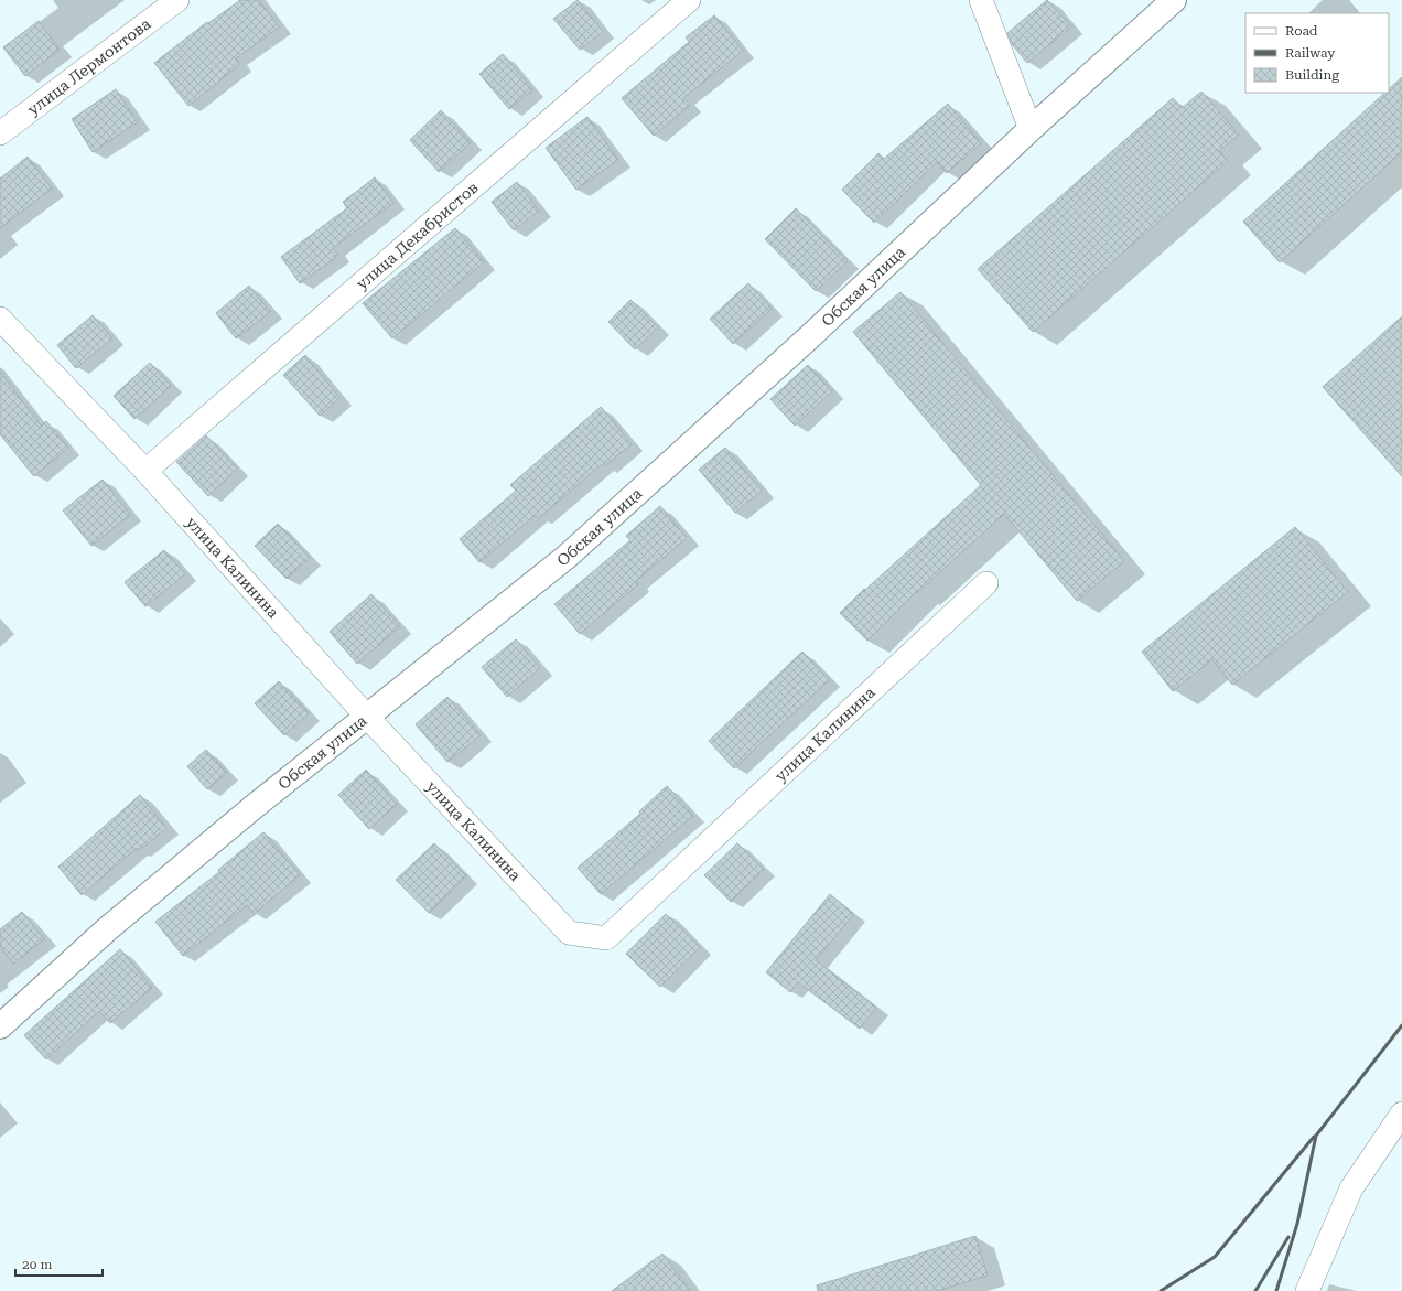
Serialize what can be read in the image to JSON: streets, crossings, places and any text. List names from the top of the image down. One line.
{"streets":{"street":["улица Лермонтова","улица Декабристов","Обская улица","улица Калинина"]},"crossings":[["улица Декабристов","улица Калинина"],["Обская улица","улица Калинина"]],"legend":["Road","Railway","Building"],"scale_bar":"20 m"}
